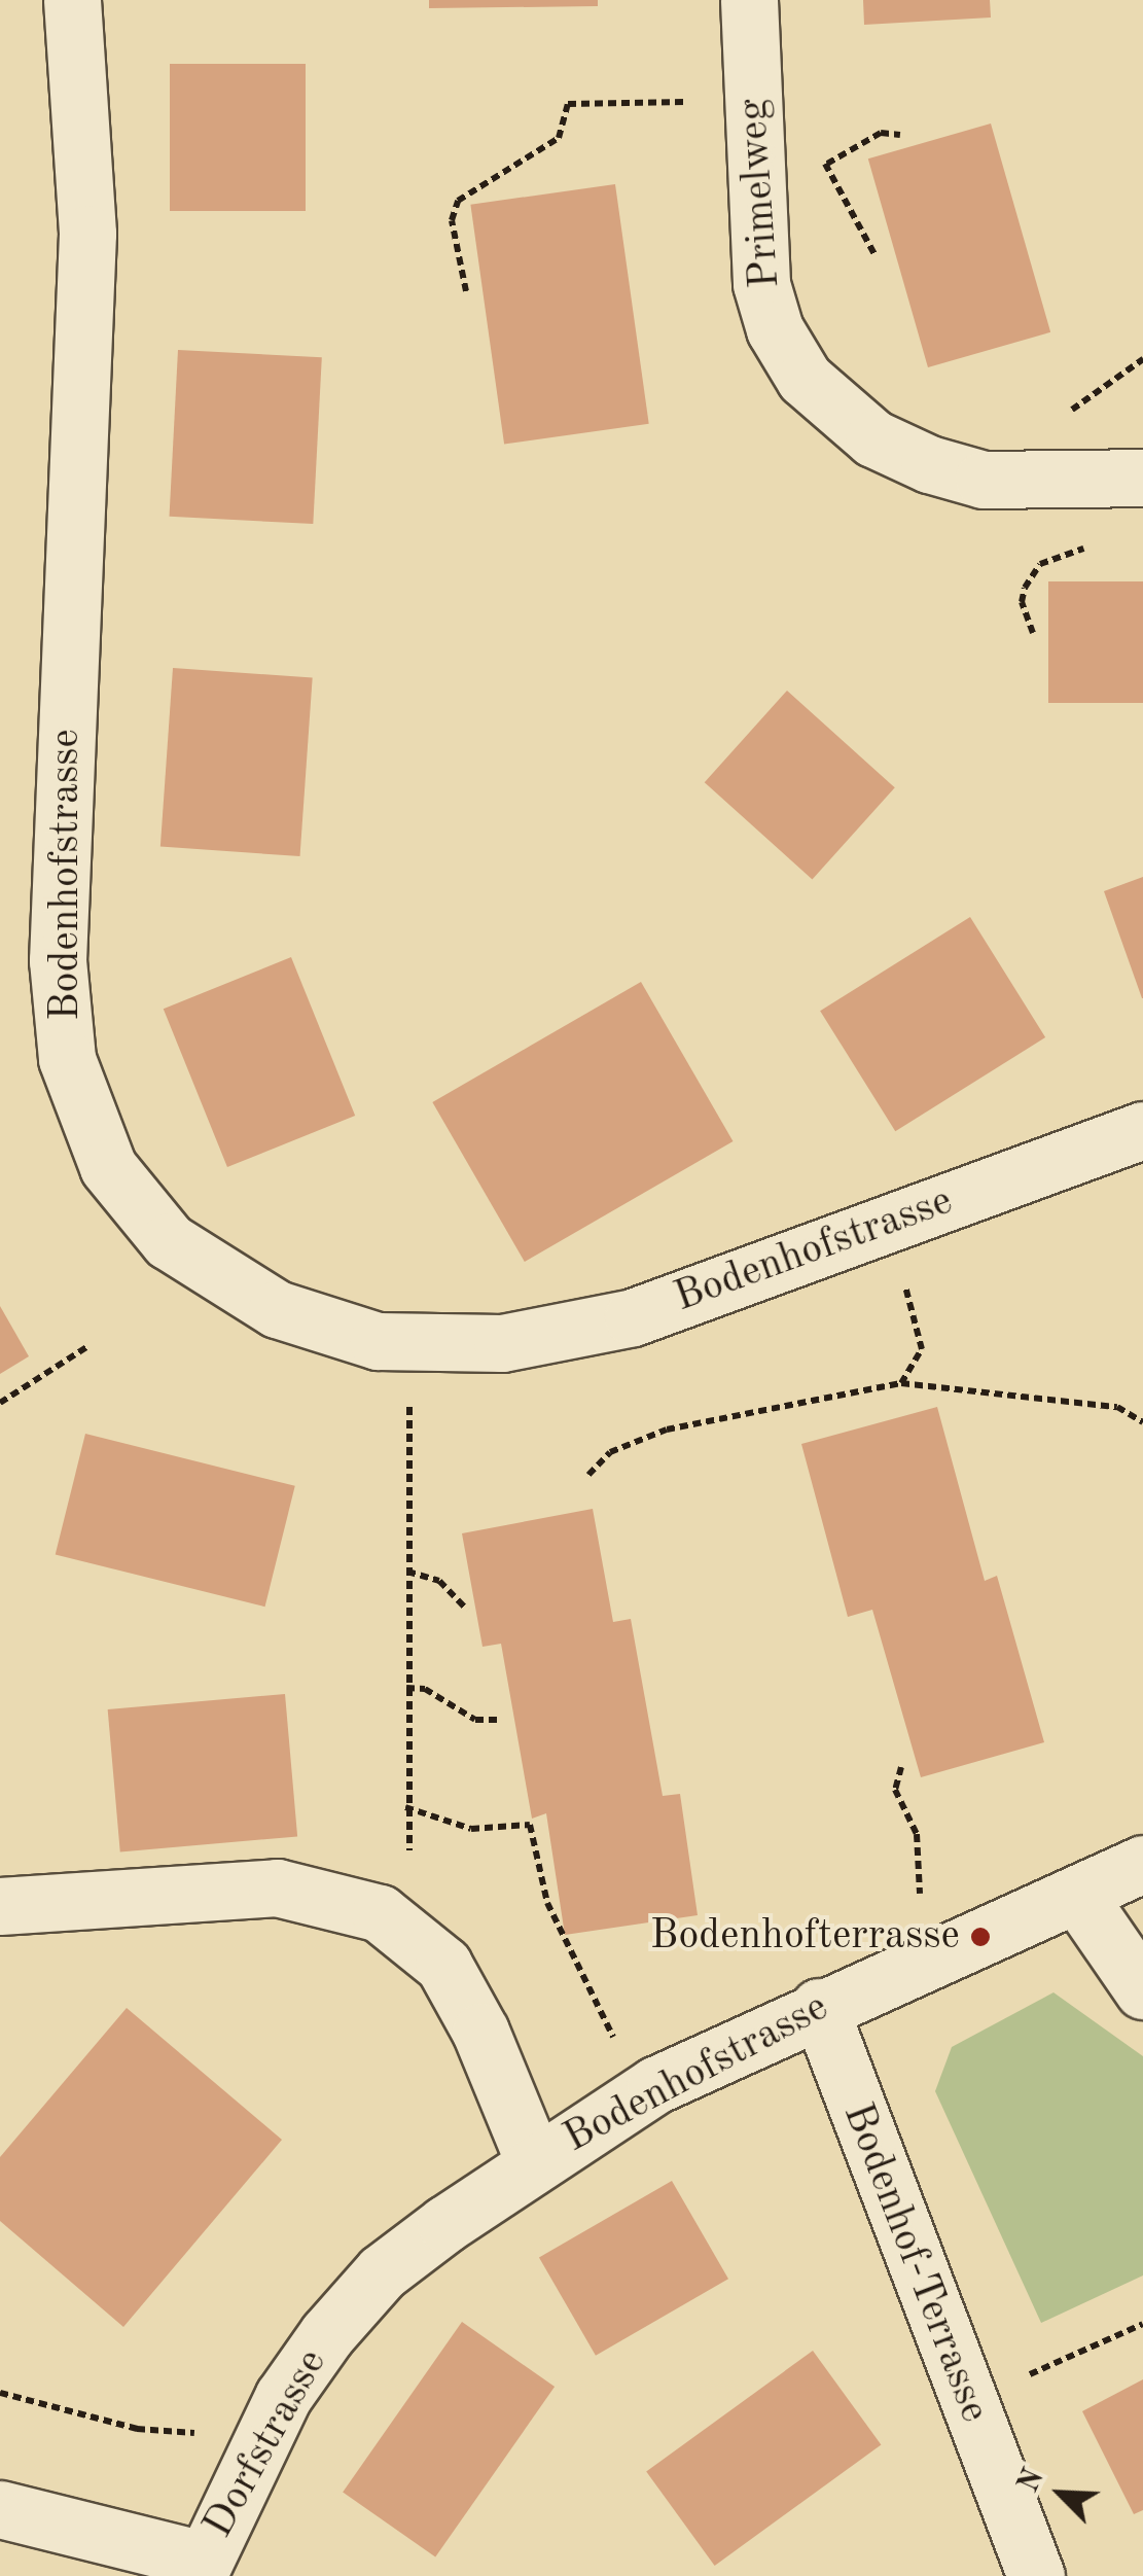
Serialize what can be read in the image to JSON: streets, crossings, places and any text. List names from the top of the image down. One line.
{"streets":{"street":["Primelweg","Bodenhofstrasse","Bodenhof-Terrasse","Dorfstrasse"]},"crossings":[["Bodenhofstrasse","Bodenhof-Terrasse"],["Bodenhofstrasse","Dorfstrasse"]],"places":["Bodenhofterrasse"],"north":"top left"}
